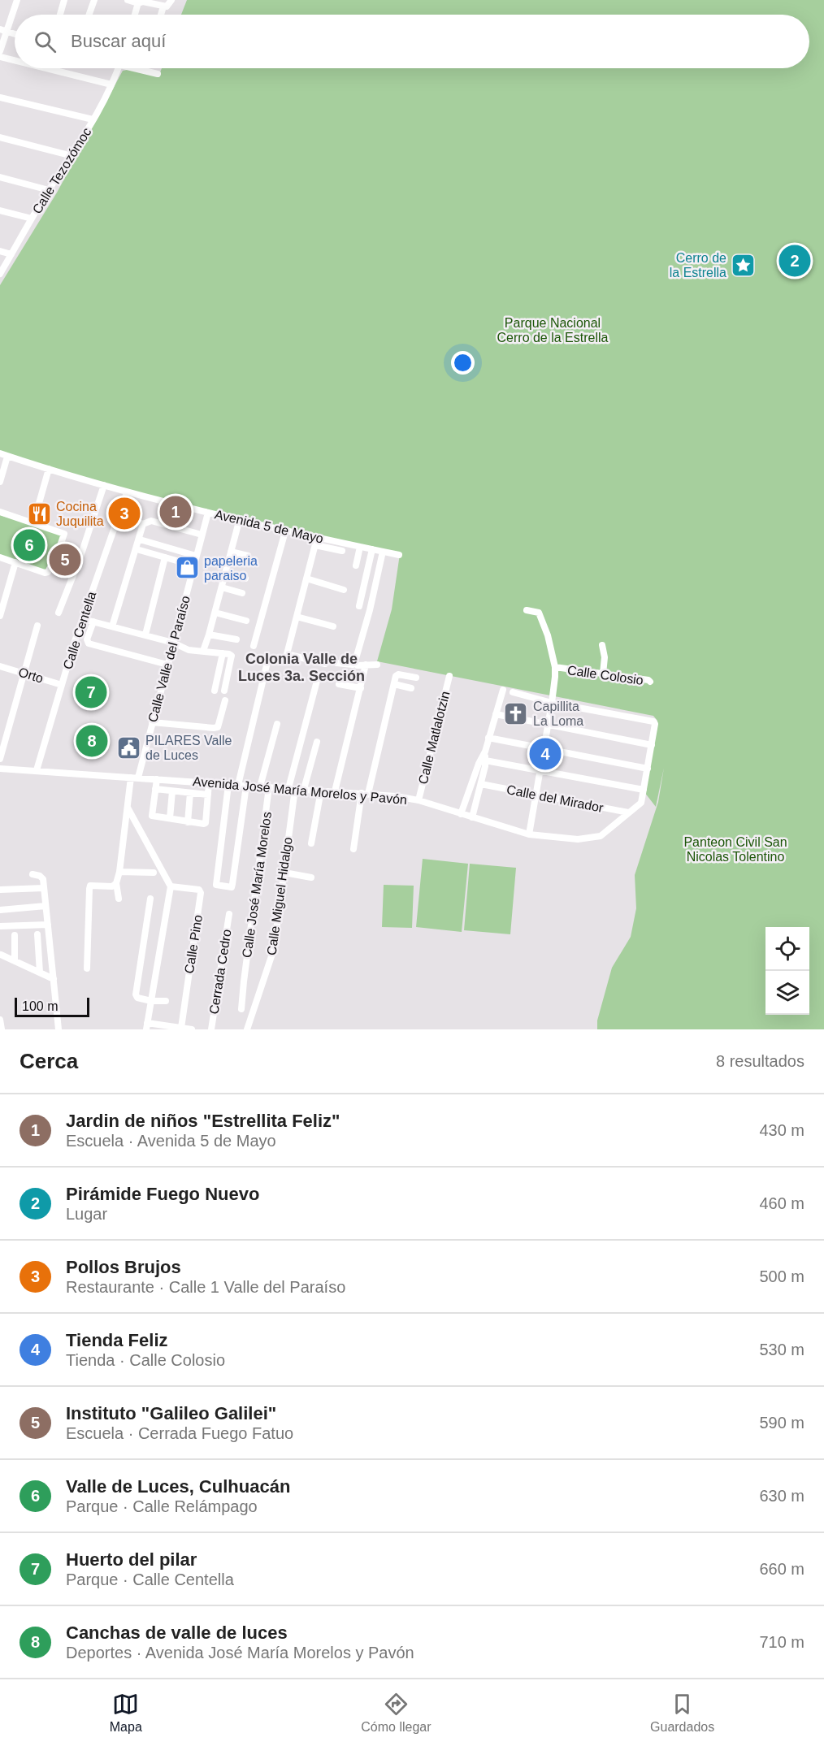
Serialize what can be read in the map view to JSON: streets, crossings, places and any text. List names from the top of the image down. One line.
{"streets":{"street":["Calle Tezozómoc","Avenida 5 de Mayo","Calle Centella","Calle Valle del Paraíso","Orto","Calle Colosio","Calle Matlalotzin","Avenida José María Morelos y Pavón","Calle del Mirador","Calle José María Morelos","Calle Miguel Hidalgo","Calle Pino","Cerrada Cedro"]},"crossings":[["Avenida 5 de Mayo","Calle Centella"],["Avenida 5 de Mayo","Calle Valle del Paraíso"],["Calle Centella","Orto"],["Calle Centella","Avenida José María Morelos y Pavón"],["Calle Valle del Paraíso","Avenida José María Morelos y Pavón"],["Calle Colosio","Avenida José María Morelos y Pavón"],["Calle Colosio","Calle del Mirador"],["Calle Matlalotzin","Avenida José María Morelos y Pavón"],["Avenida José María Morelos y Pavón","Calle del Mirador"],["Avenida José María Morelos y Pavón","Calle José María Morelos"],["Avenida José María Morelos y Pavón","Calle Miguel Hidalgo"]],"districts":["Colonia Valle de Luces 3a. Sección"],"parks":["Parque Nacional Cerro de la Estrella","Panteon Civil San Nicolas Tolentino"],"places":{"place":["Cerro de la Estrella"],"restaurant":["Cocina Juquilita"],"shop":["papeleria paraiso"],"church":["Capillita La Loma"],"public building":["PILARES Valle de Luces"]},"scale_bar":"100 m","page":{"search":"Buscar aquí","pins":["2","1","3","6","5","7","8","4"],"scale":"100 m","heading":["Cerca","8 resultados"],"list":[{"mark":"1","name":"Jardin de niños \"Estrellita Feliz\"","note":"Escuela · Avenida 5 de Mayo","value":"430 m"},{"mark":"2","name":"Pirámide Fuego Nuevo","note":"Lugar","value":"460 m"},{"mark":"3","name":"Pollos Brujos","note":"Restaurante · Calle 1 Valle del Paraíso","value":"500 m"},{"mark":"4","name":"Tienda Feliz","note":"Tienda · Calle Colosio","value":"530 m"},{"mark":"5","name":"Instituto \"Galileo Galilei\"","note":"Escuela · Cerrada Fuego Fatuo","value":"590 m"},{"mark":"6","name":"Valle de Luces, Culhuacán","note":"Parque · Calle Relámpago","value":"630 m"},{"mark":"7","name":"Huerto del pilar","note":"Parque · Calle Centella","value":"660 m"},{"mark":"8","name":"Canchas de valle de luces","note":"Deportes · Avenida José María Morelos y Pavón","value":"710 m"}],"nav":["Mapa","Cómo llegar","Guardados"]}}
